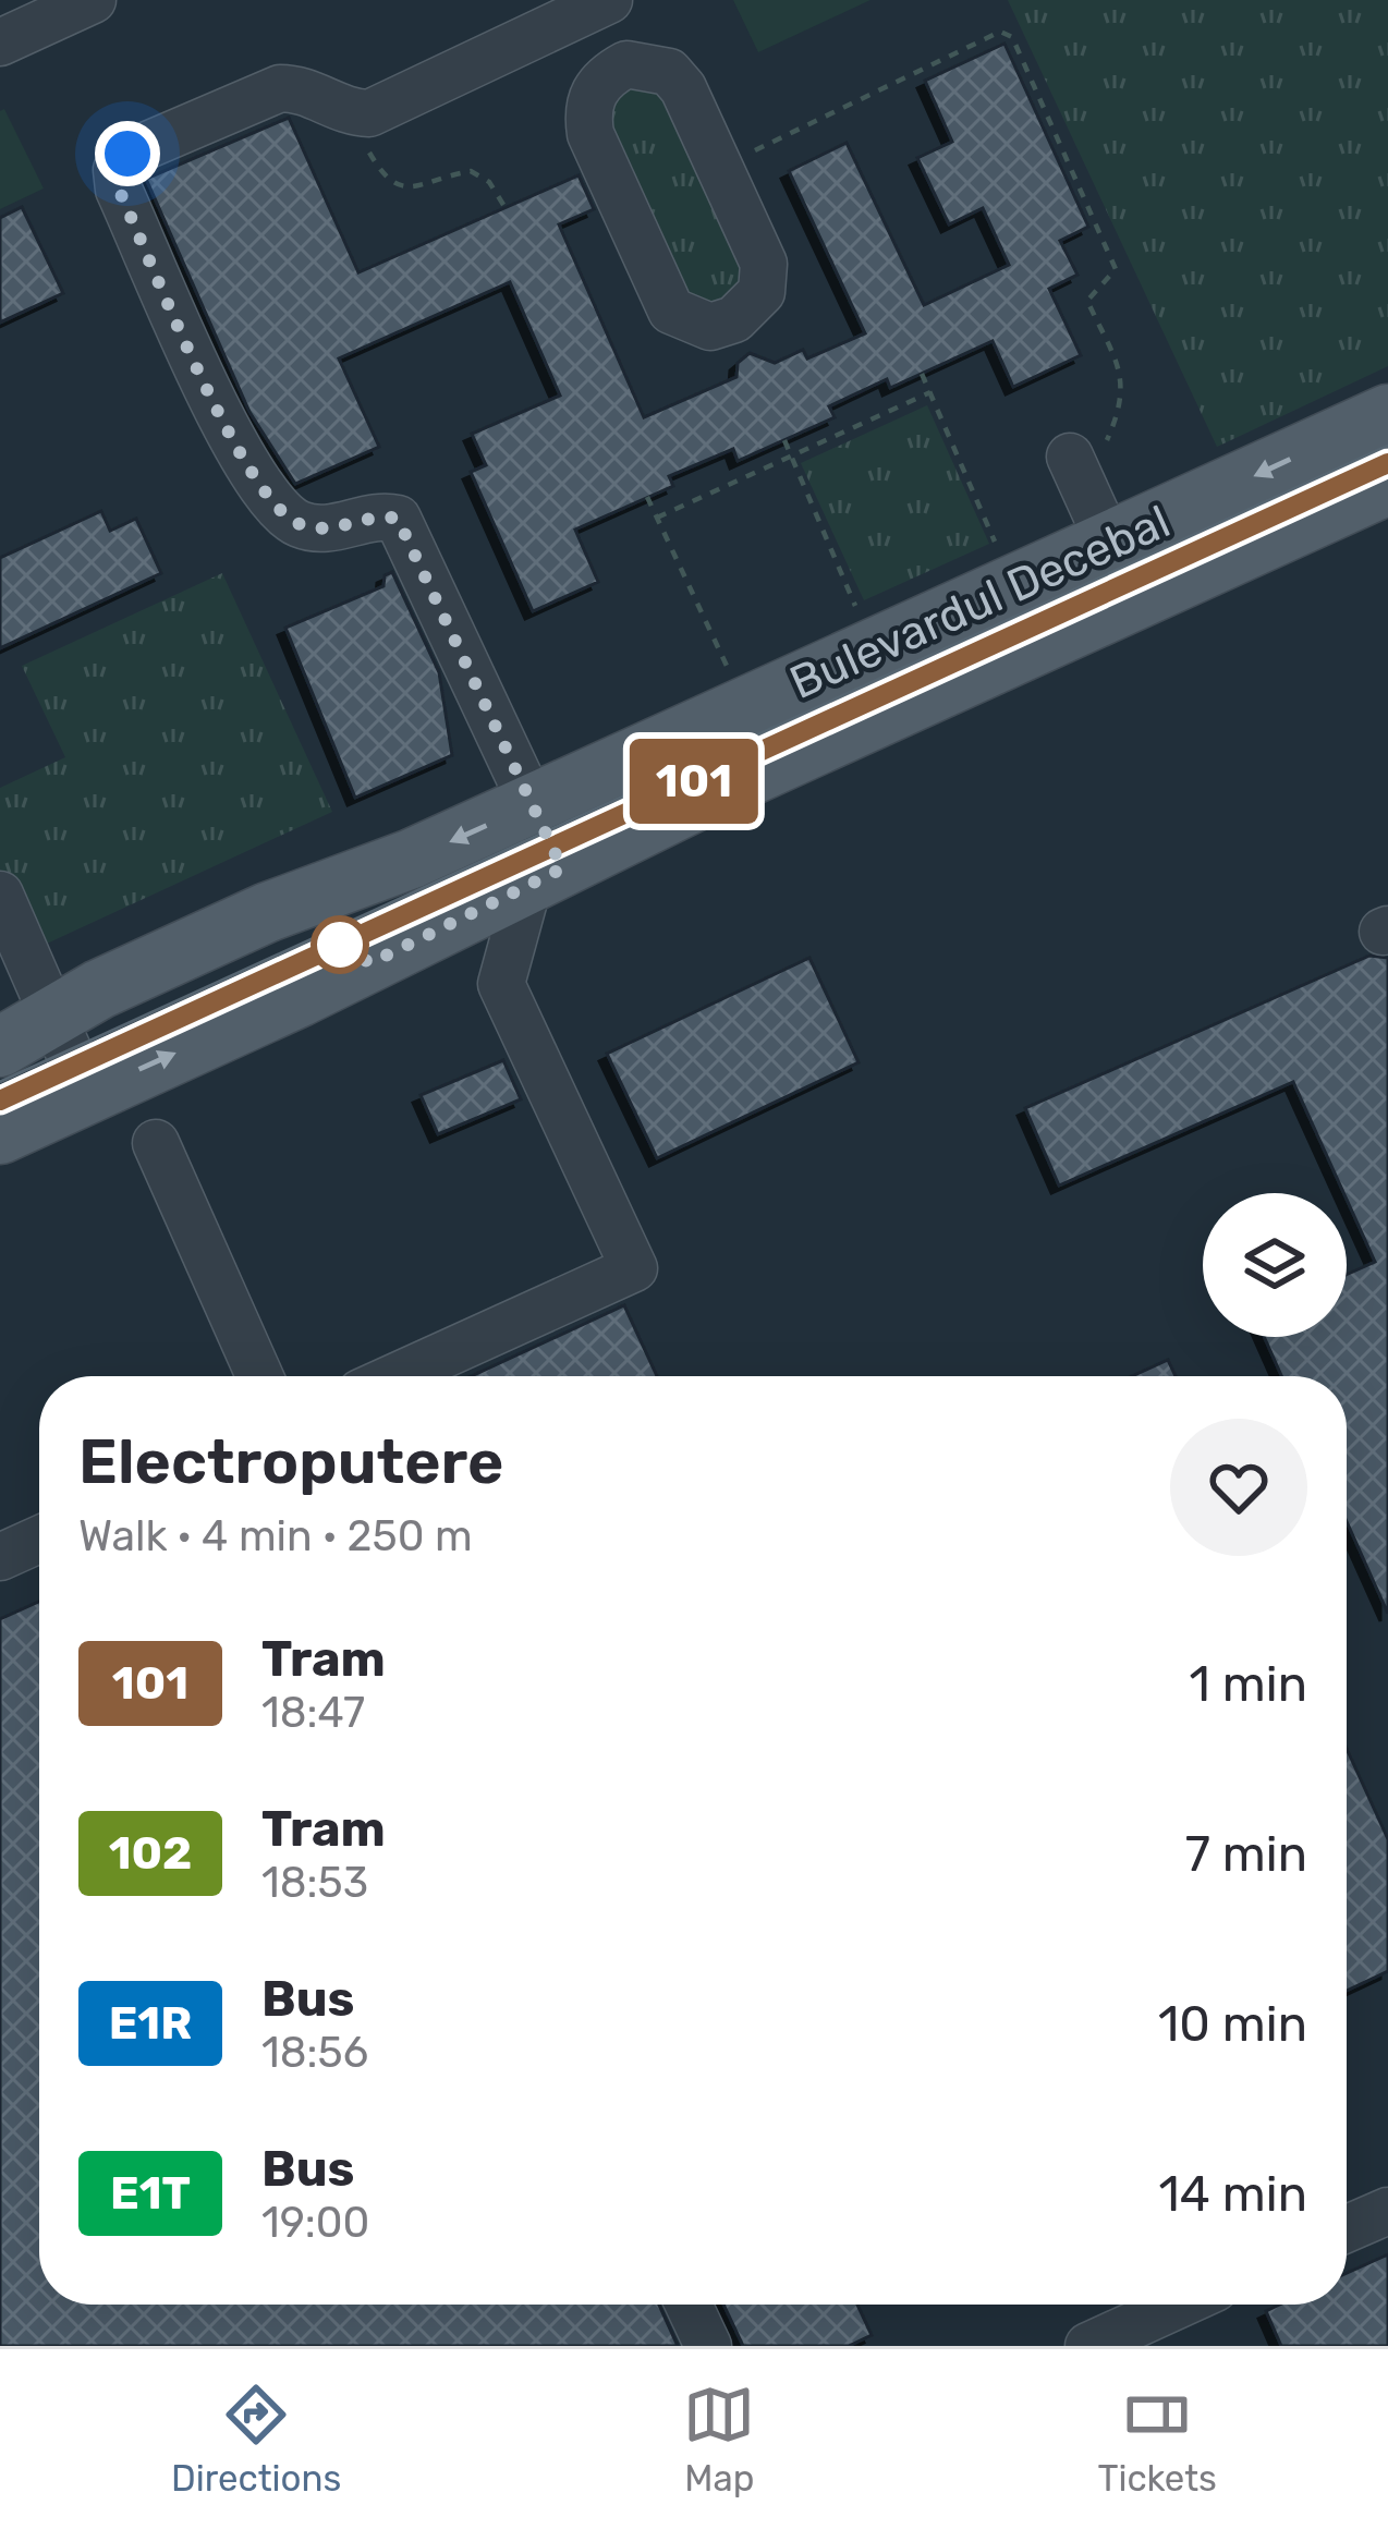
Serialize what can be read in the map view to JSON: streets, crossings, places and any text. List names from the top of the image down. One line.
{"streets":{"main road":["Bulevardul Decebal"]},"lines":["tram line 101"],"page":{"on_map":"101","heading":["Electroputere","Walk · 4 min · 250 m"],"list":[{"mark":"101","name":"Tram","note":"18:47","value":"1 min"},{"mark":"102","name":"Tram","note":"18:53","value":"7 min"},{"mark":"E1R","name":"Bus","note":"18:56","value":"10 min"},{"mark":"E1T","name":"Bus","note":"19:00","value":"14 min"}],"tabs":["Directions","Map","Tickets"]}}
